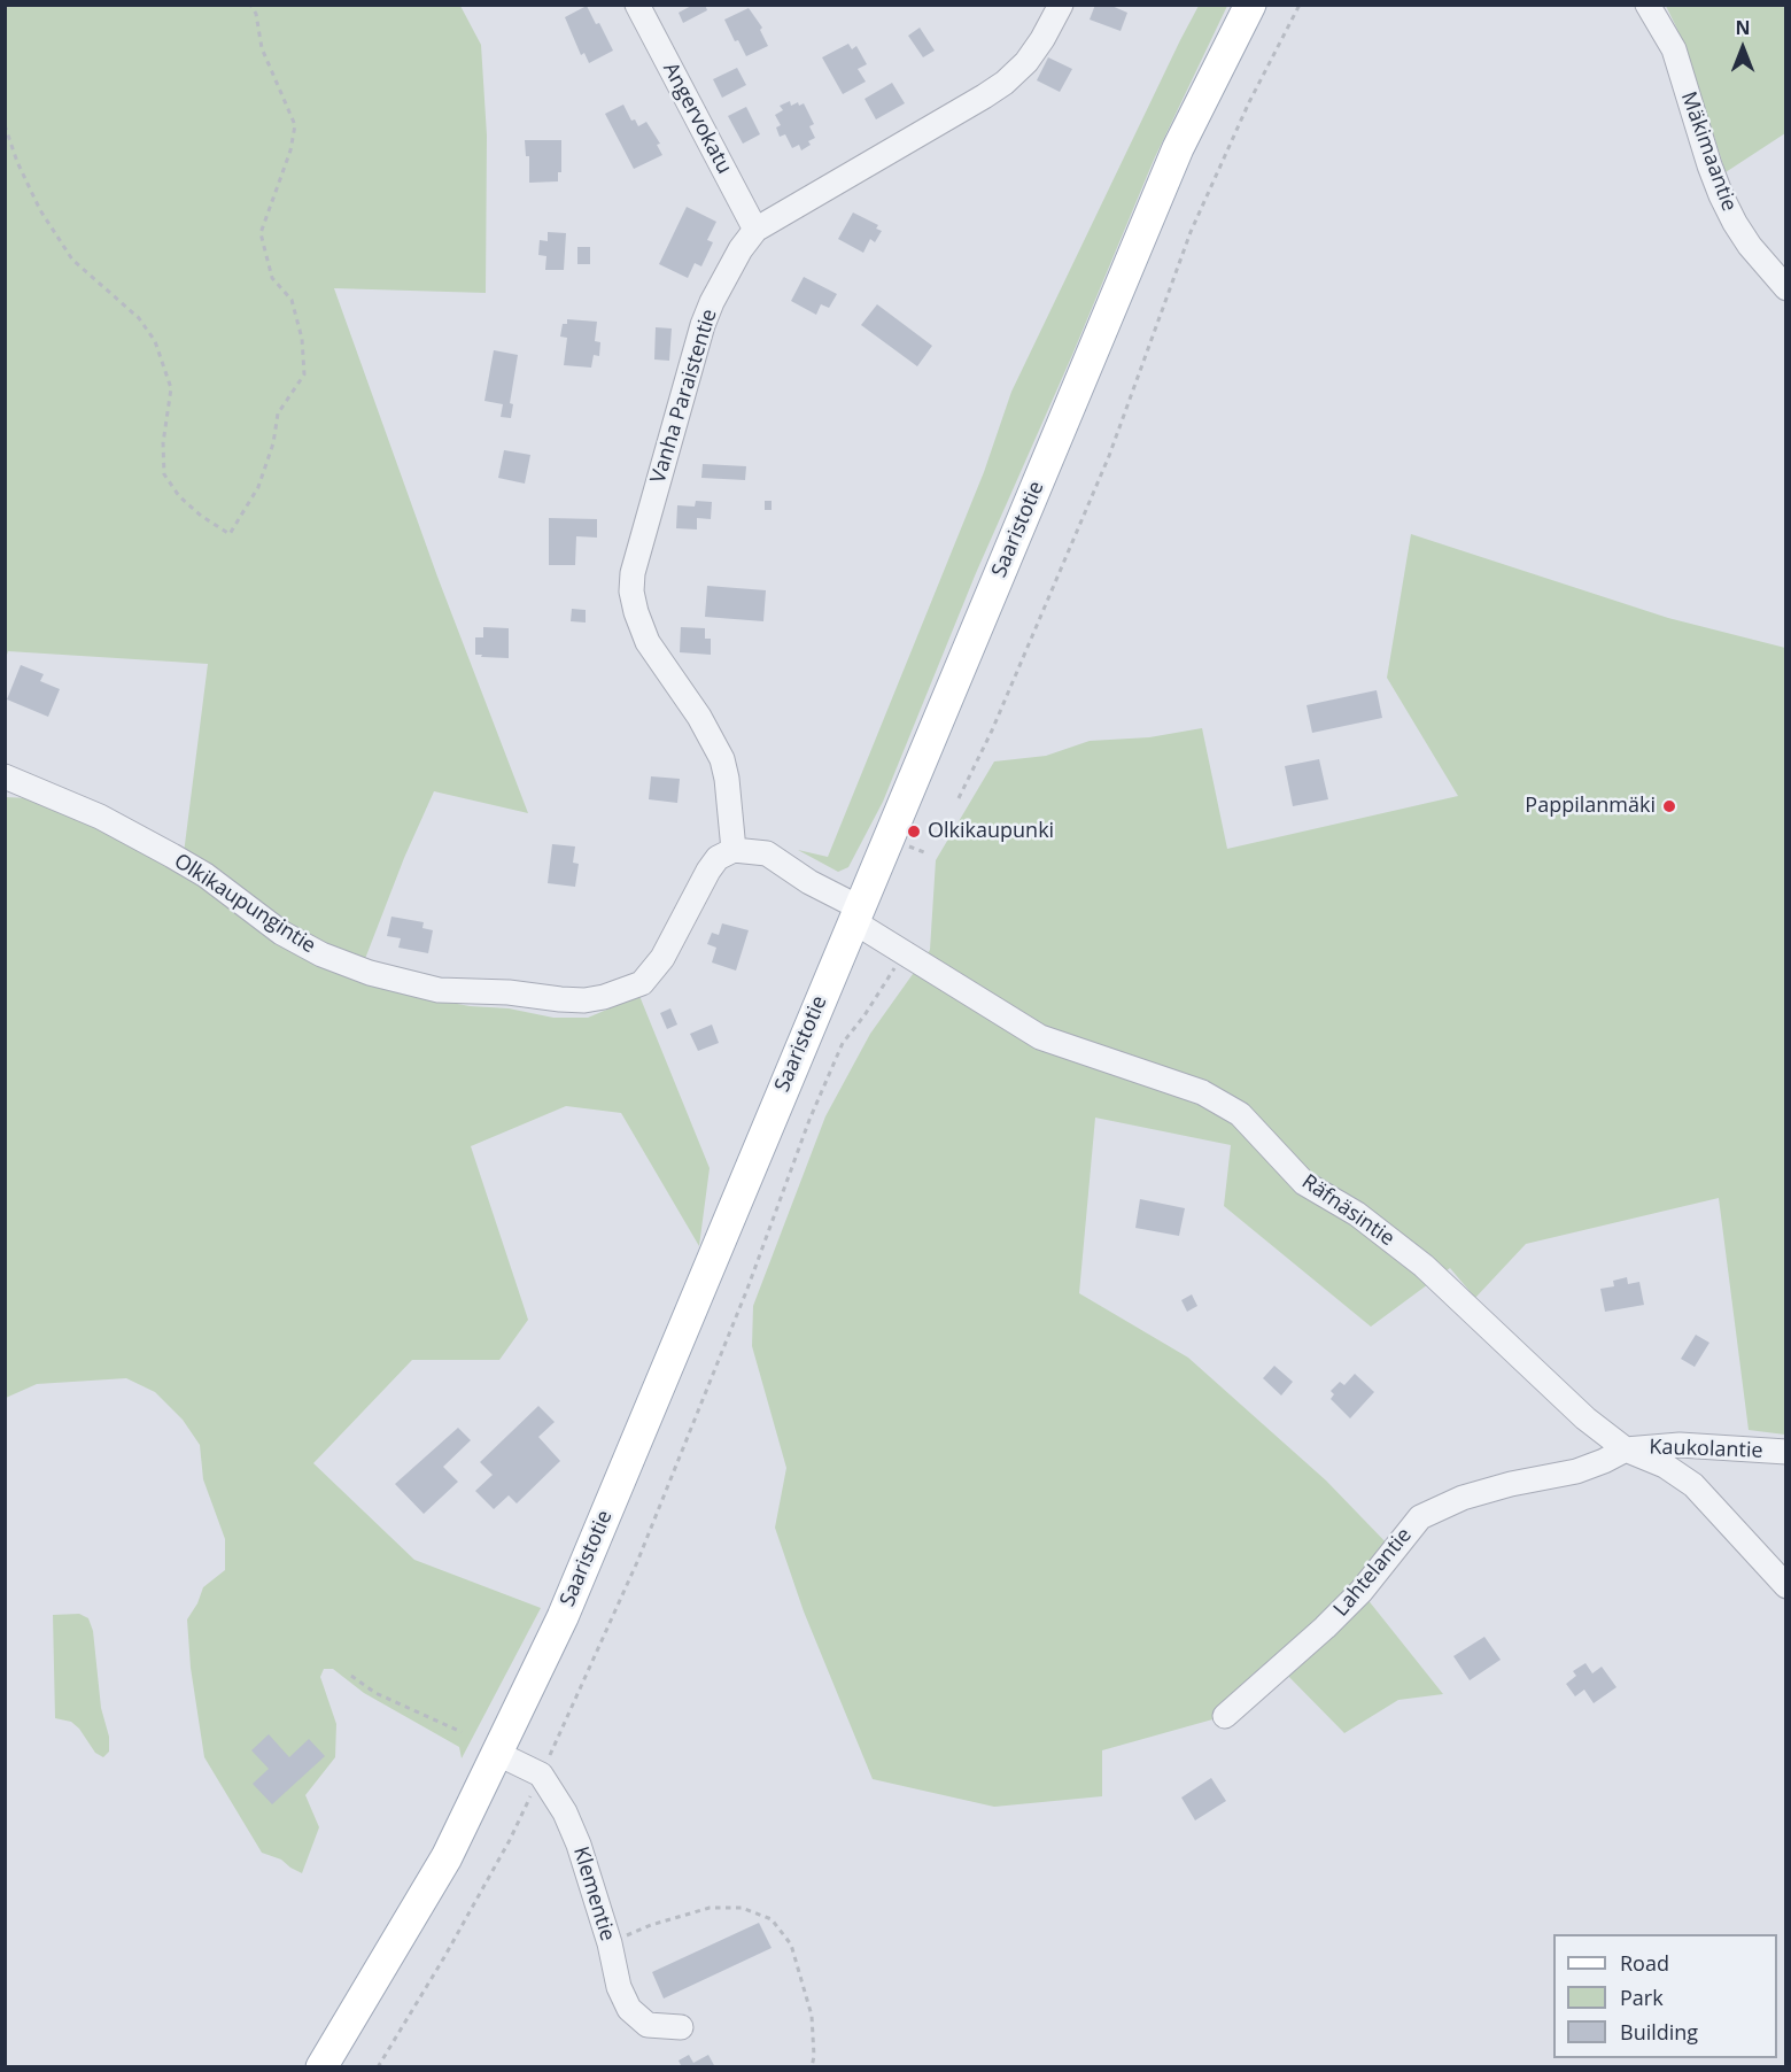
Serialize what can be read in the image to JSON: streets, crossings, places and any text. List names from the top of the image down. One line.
{"streets":{"main road":["Saaristotie"],"street":["Angervokatu","Mäkimaantie","Vanha Paraistentie","Olkikaupungintie","Räfnäsintie","Kaukolantie","Lahtelantie","Klementie"]},"crossings":[["Angervokatu","Vanha Paraistentie"],["Vanha Paraistentie","Olkikaupungintie"],["Saaristotie","Räfnäsintie"],["Räfnäsintie","Kaukolantie"],["Räfnäsintie","Lahtelantie"],["Kaukolantie","Lahtelantie"]],"places":["Pappilanmäki","Olkikaupunki"],"legend":["Road","Park","Building"],"north":"top"}
